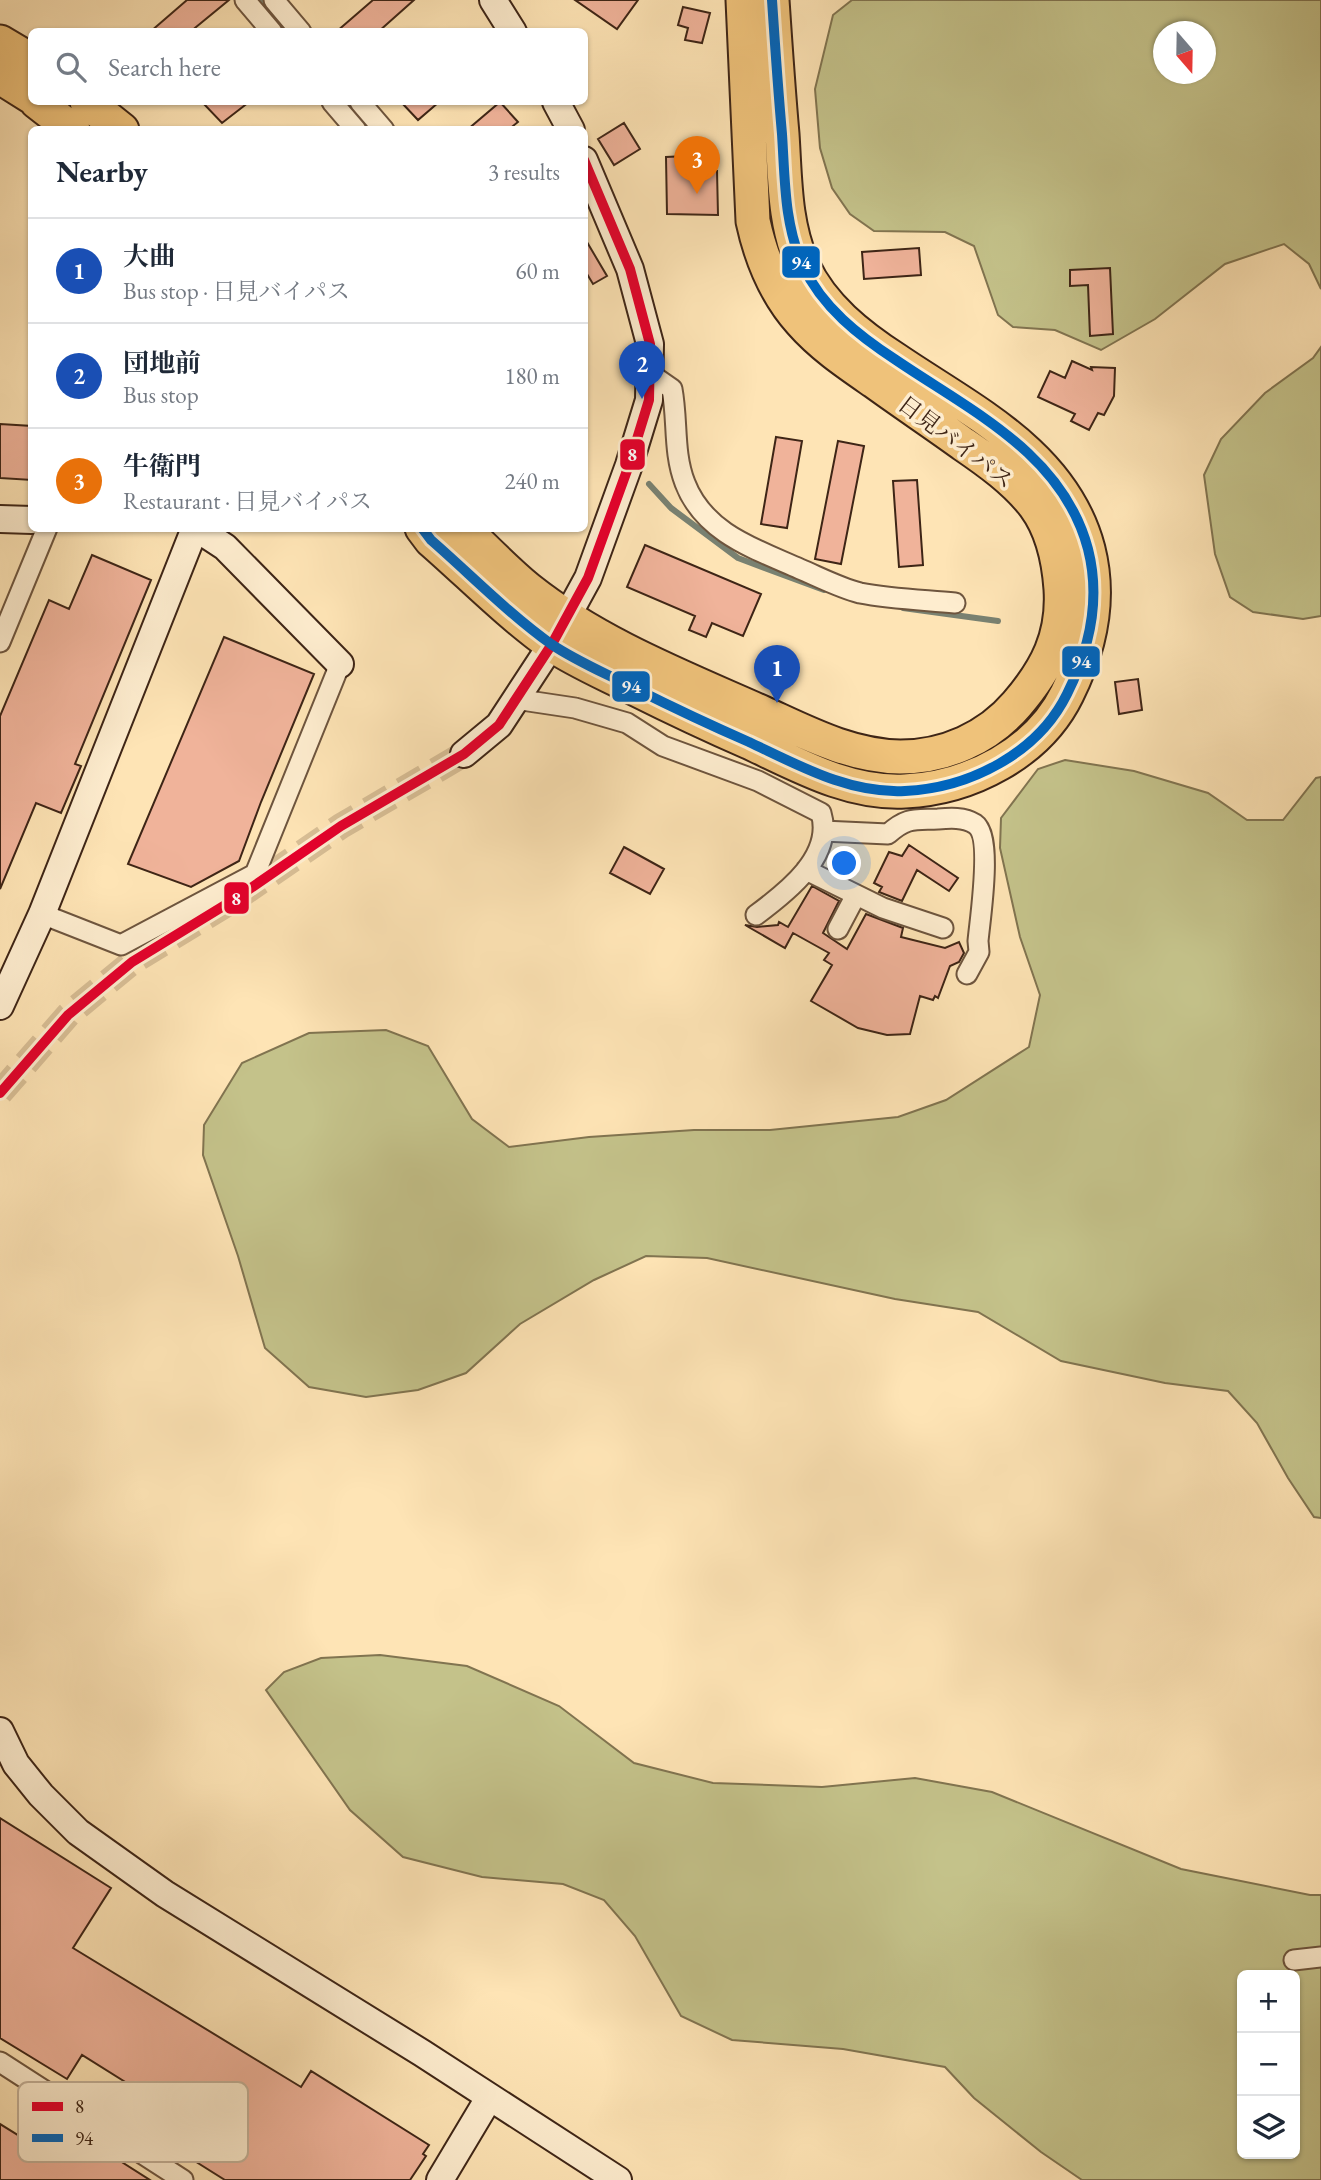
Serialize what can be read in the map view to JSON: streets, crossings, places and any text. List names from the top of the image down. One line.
{"streets":{"highway":["日見バイパス"]},"lines":["transit line 94","transit line 8"],"legend":["8","94"],"north":"bottom","page":{"search":"Search here","heading":["Nearby","3 results"],"pins":["3","2","1"],"list":[{"mark":"1","name":"大曲","note":"Bus stop · 日見バイパス","value":"60 m"},{"mark":"2","name":"団地前","note":"Bus stop","value":"180 m"},{"mark":"3","name":"牛衛門","note":"Restaurant · 日見バイパス","value":"240 m"}],"map_buttons":["+","−"]}}
